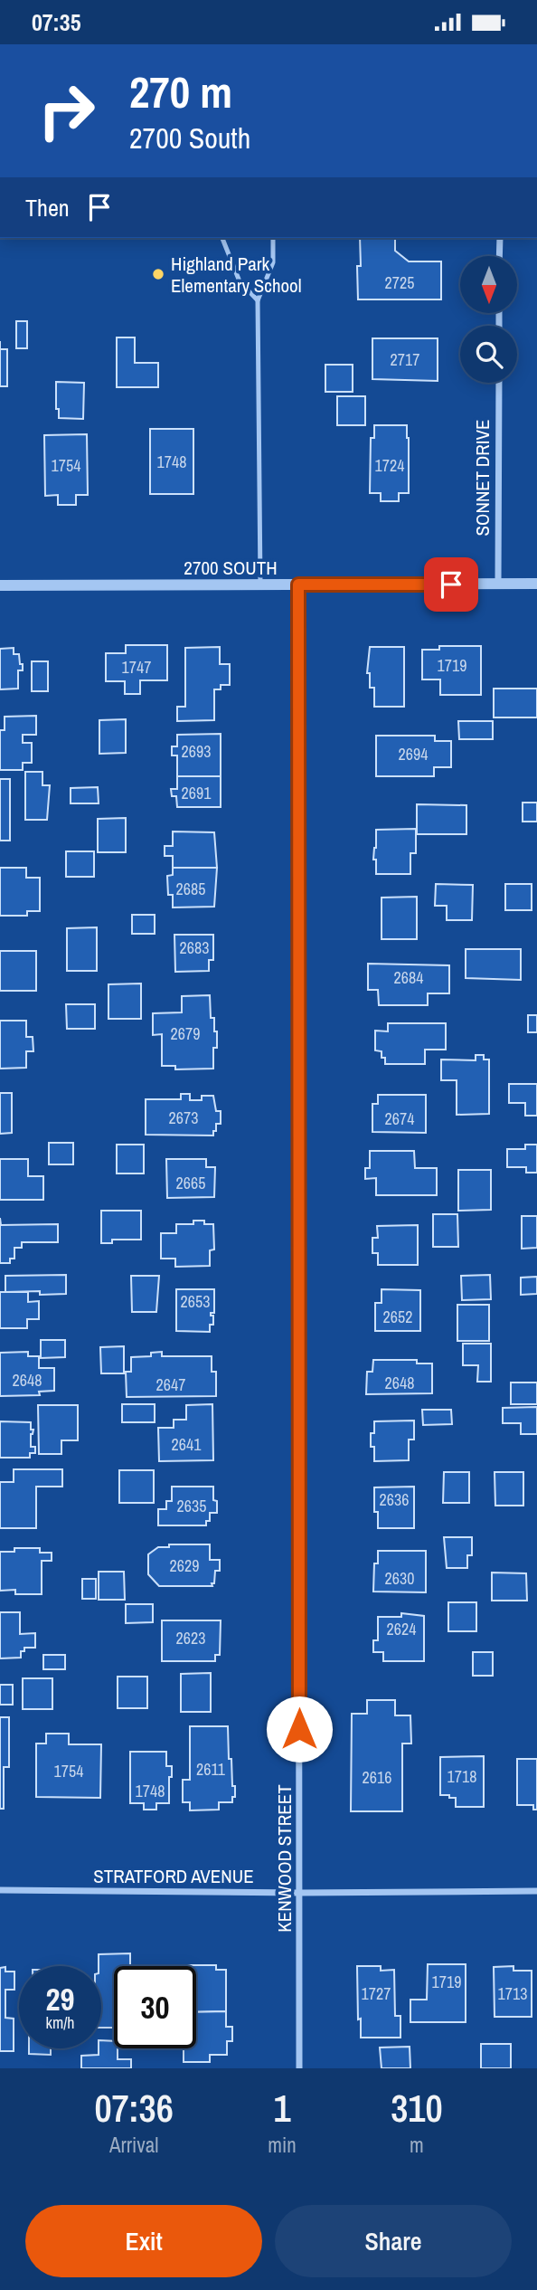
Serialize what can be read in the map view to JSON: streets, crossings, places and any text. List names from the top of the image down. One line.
{"streets":{"street":["SONNET DRIVE","2700 SOUTH","KENWOOD STREET","STRATFORD AVENUE"]},"crossings":[["SONNET DRIVE","2700 SOUTH"],["2700 SOUTH","KENWOOD STREET"],["KENWOOD STREET","STRATFORD AVENUE"]],"places":["Highland Park Elementary School"],"house_numbers":["2725","2717","1748","1754","1724","1719","1747","2693","2694","2691","2685","2683","2684","2679","2673","2674","2665","2653","2652","2648","2648","2647","2641","2636","2635","2629","2630","2624","2623","2611","1754","1718","2616","1748","1719","1727","1713"],"north":"bottom","page":{"status":"07:35","turn":["270 m","2700 South"],"then":"Then","speed":"29 km/h","limit":"30","eta":["07:36","Arrival","1","min","310","m"],"buttons":["Exit","Share"]}}
